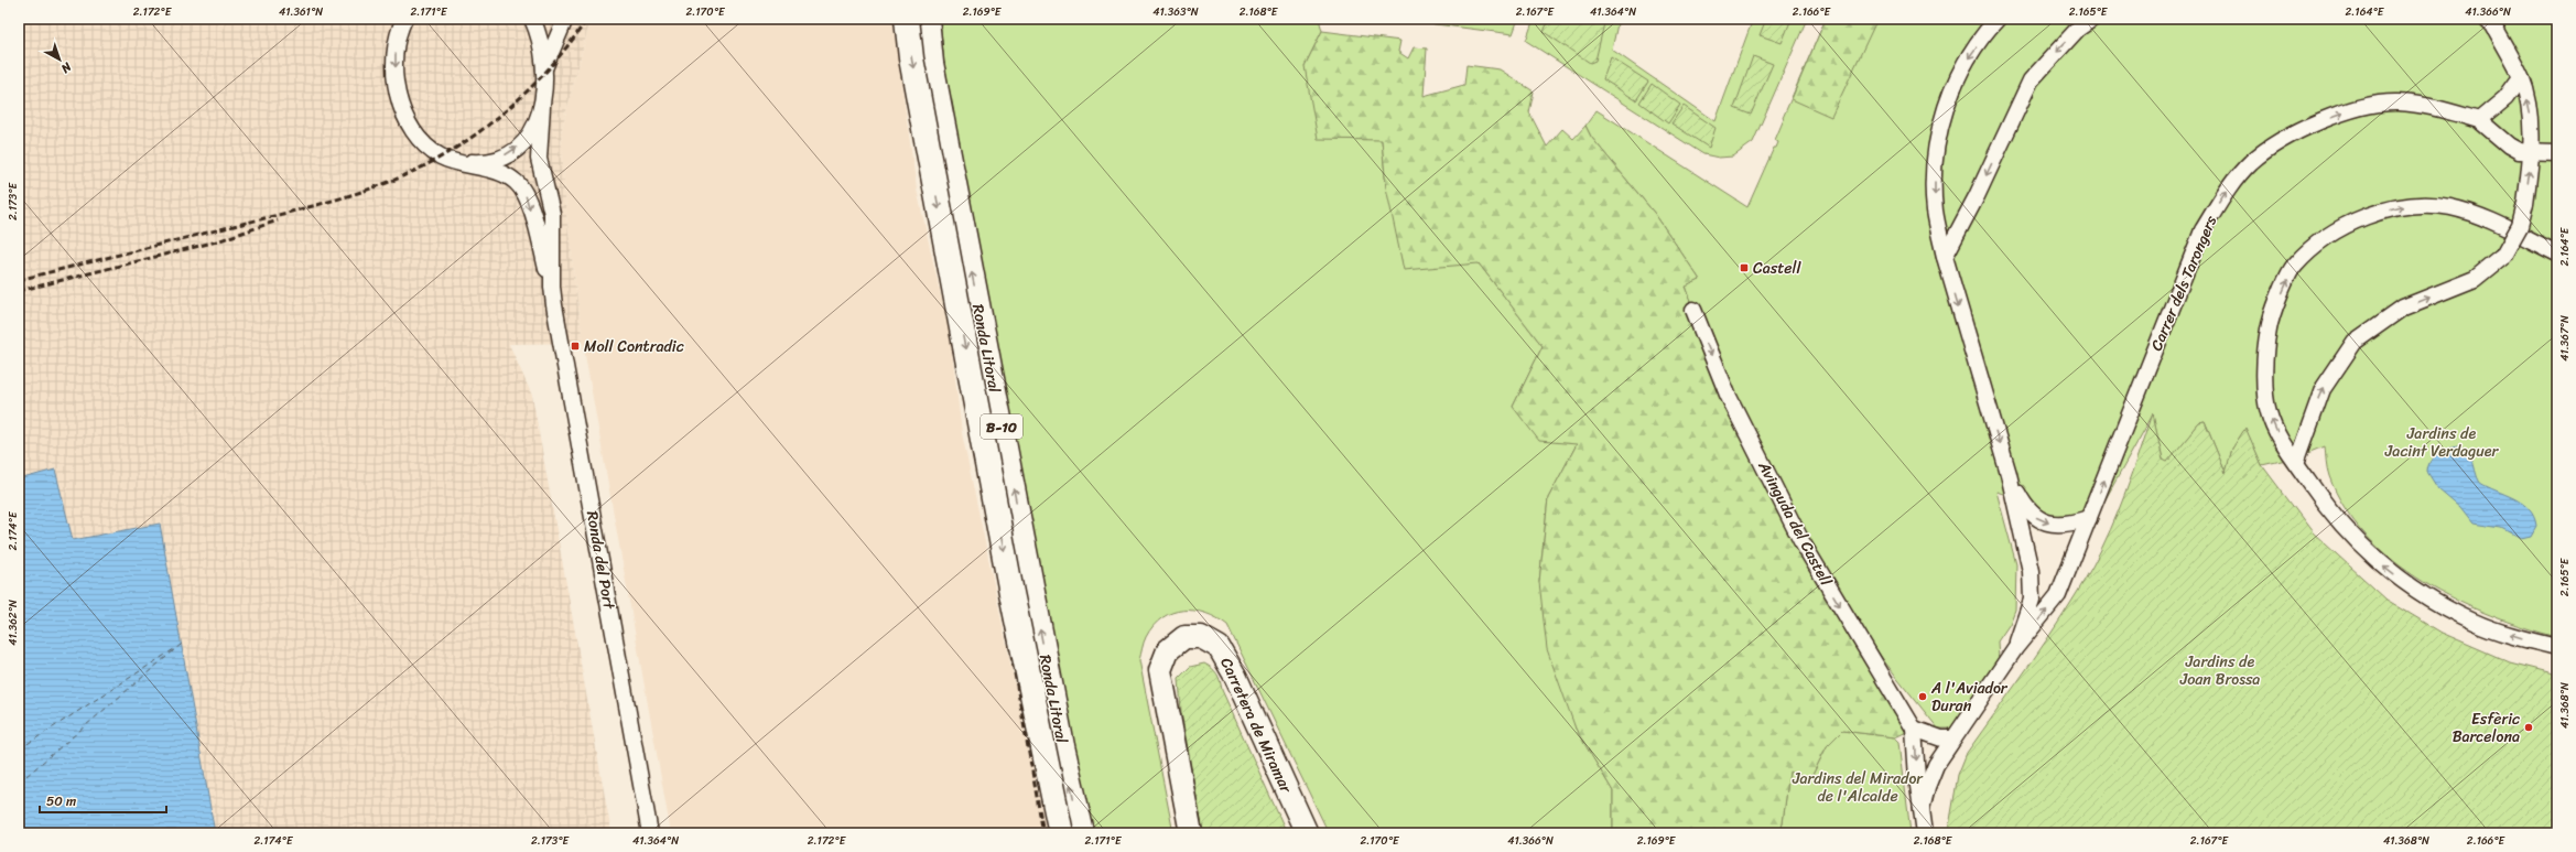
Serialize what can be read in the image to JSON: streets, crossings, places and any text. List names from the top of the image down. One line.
{"streets":{"highway":["Ronda Litoral","B-10"],"street":["Carrer dels Tarongers","Avinguda del Castell","Ronda del Port","Carretera de Miramar"]},"crossings":[["Carrer dels Tarongers","Avinguda del Castell"]],"one_way":["Avinguda del Castell"],"parks":["Jardins de Jacint Verdaguer","Jardins de Joan Brossa","Jardins del Mirador de l'Alcalde"],"places":{"transit":["Castell","Moll Contradic"],"other":["A l'Aviador Duran","Esfèric Barcelona"]},"scale_bar":"50 m","north":"bottom right","coordinates":["2.172°E","41.361°N","2.171°E","2.170°E","2.169°E","41.363°N","2.168°E","2.167°E","41.364°N","2.166°E","2.165°E","2.164°E","41.366°N","2.173°E","41.367°N","2.174°E","41.362°N","41.368°N"]}
